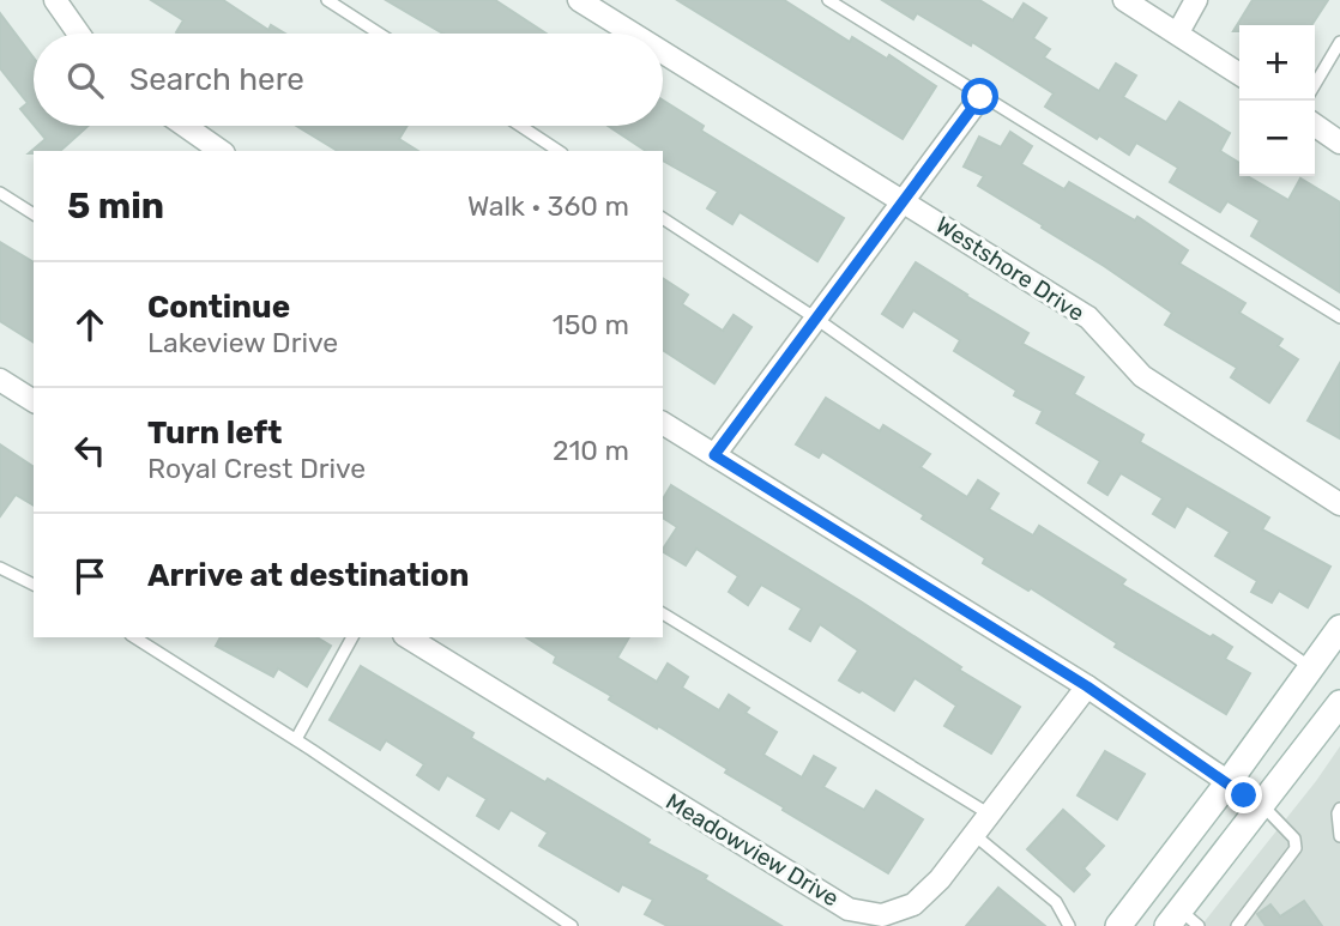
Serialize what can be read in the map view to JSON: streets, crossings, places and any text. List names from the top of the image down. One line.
{"streets":{"street":["Westshore Drive","Meadowview Drive"]},"page":{"map_buttons":["+","−"],"search":"Search here","heading":["5 min","Walk · 360 m"],"list":[["Continue","Lakeview Drive","150 m"],["Turn left","Royal Crest Drive","210 m"],"Arrive at destination"]}}
